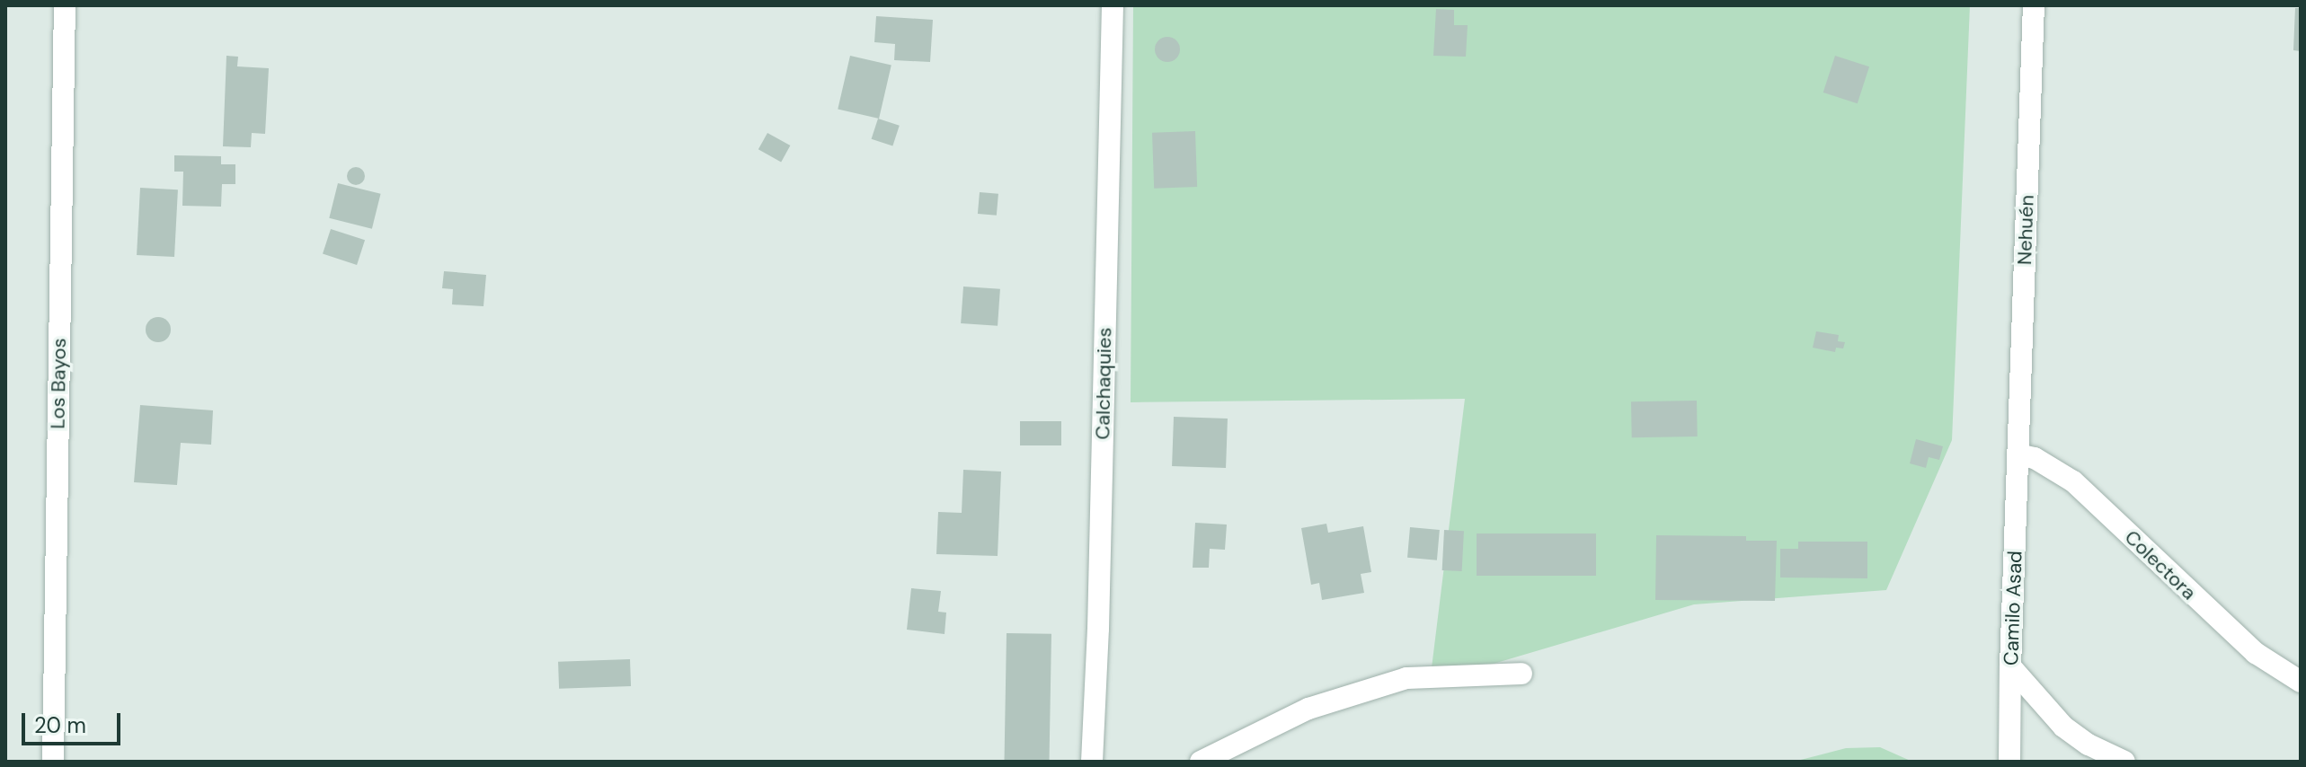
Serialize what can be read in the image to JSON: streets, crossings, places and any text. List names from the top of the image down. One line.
{"streets":{"street":["Nehuén","Los Bayos","Calchaquies","Colectora","Camilo Asad"]},"crossings":[["Nehuén","Colectora"],["Nehuén","Camilo Asad"],["Colectora","Camilo Asad"]],"scale_bar":"20 m"}
